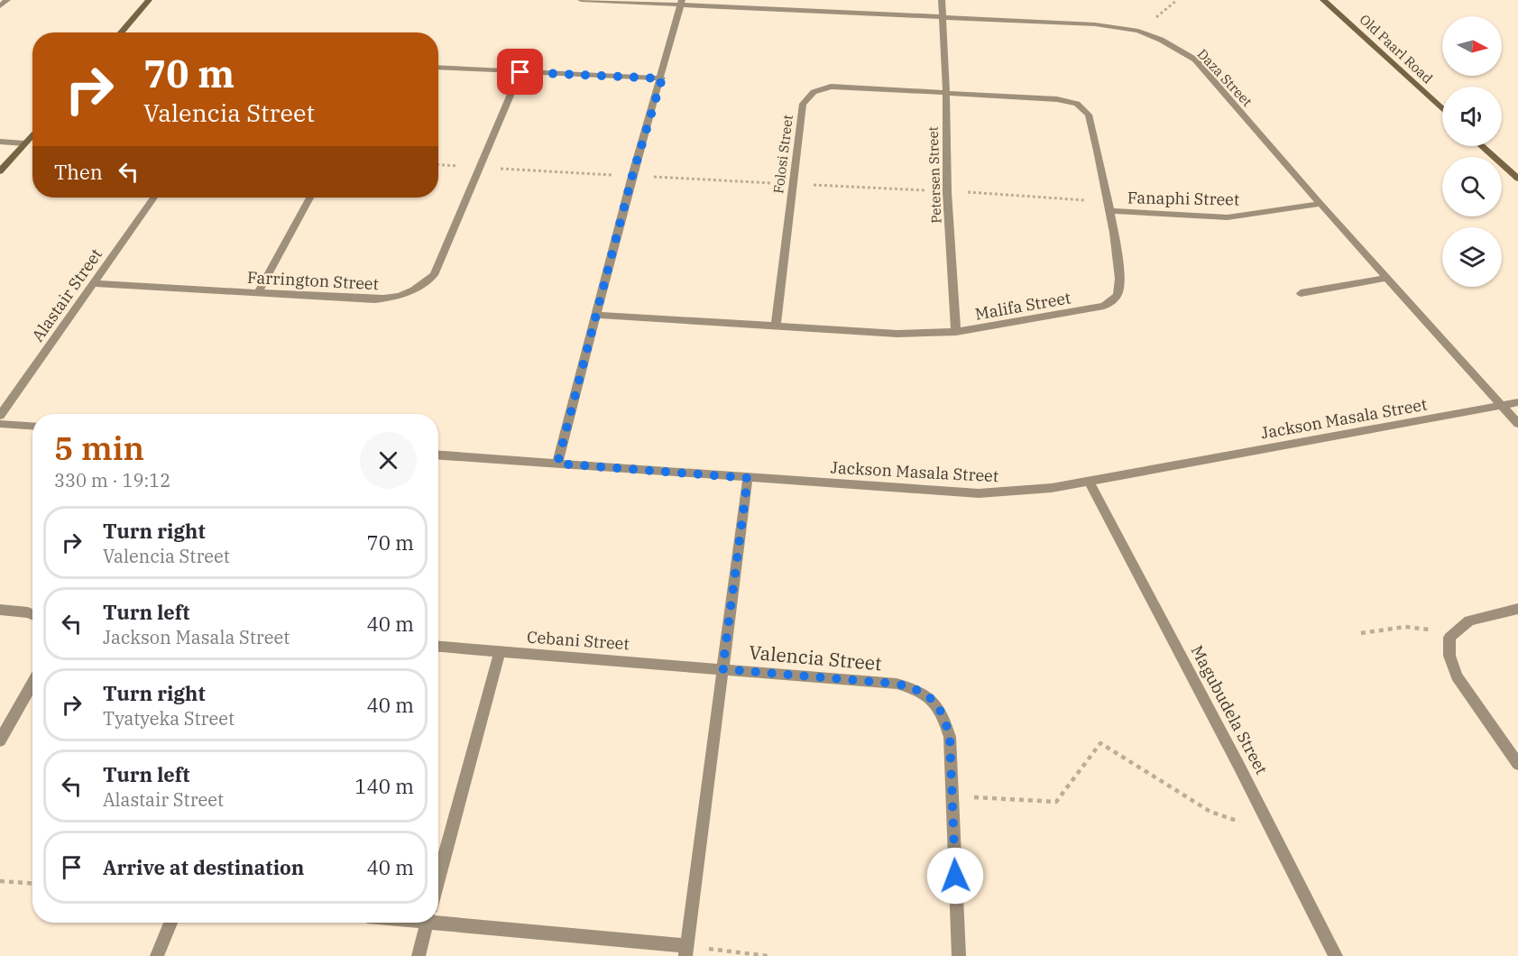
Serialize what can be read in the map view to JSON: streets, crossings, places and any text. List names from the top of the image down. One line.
{"streets":{"main road":["Old Paarl Road"],"street":["Daza Street","Folosi Street","Petersen Street","Fanaphi Street","Farrington Street","Alastair Street","Malifa Street","Jackson Masala Street","Cebani Street","Valencia Street","Magubudela Street"]},"crossings":[["Daza Street","Petersen Street"],["Daza Street","Fanaphi Street"],["Daza Street","Jackson Masala Street"],["Folosi Street","Petersen Street"],["Folosi Street","Malifa Street"],["Petersen Street","Malifa Street"],["Fanaphi Street","Malifa Street"],["Farrington Street","Alastair Street"],["Jackson Masala Street","Valencia Street"],["Jackson Masala Street","Magubudela Street"],["Cebani Street","Valencia Street"]],"north":"right","page":{"turn":["70 m","Valencia Street"],"then":"Then","heading":["5 min","330 m · 19:12"],"list":[{"name":"Turn right","note":"Valencia Street","value":"70 m"},{"name":"Turn left","note":"Jackson Masala Street","value":"40 m"},{"name":"Turn right","note":"Tyatyeka Street","value":"40 m"},{"name":"Turn left","note":"Alastair Street","value":"140 m"},{"name":"Arrive at destination","value":"40 m"}]}}
